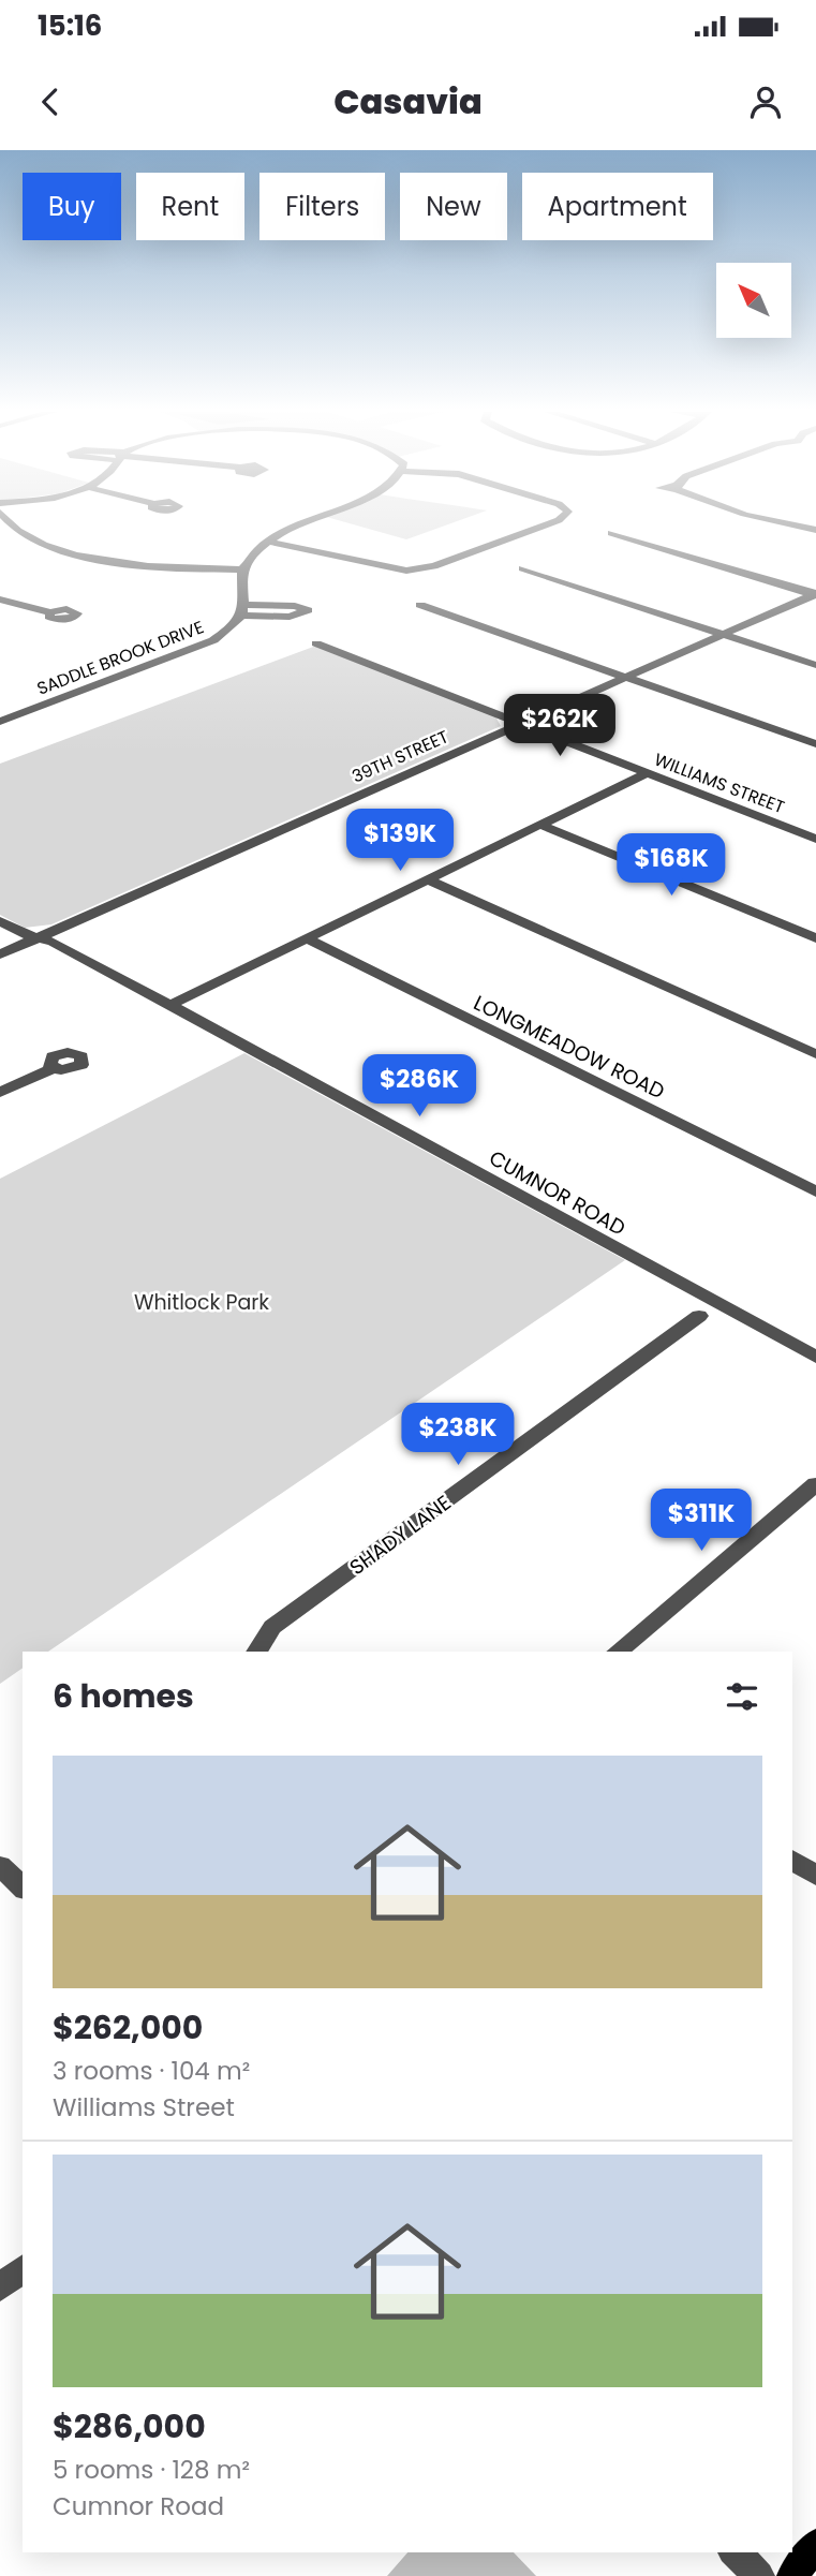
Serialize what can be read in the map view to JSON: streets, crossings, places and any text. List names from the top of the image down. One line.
{"streets":{"street":["SADDLE BROOK DRIVE","39TH STREET","WILLIAMS STREET","LONGMEADOW ROAD","CUMNOR ROAD","SHADY LANE"]},"crossings":[["39TH STREET","WILLIAMS STREET"],["39TH STREET","CUMNOR ROAD"]],"parks":["Whitlock Park"],"north":"top left","page":{"status":"15:16","header":"Casavia","chip":["Buy","Rent","Filters","New","Apartment"],"price":["$262K","$139K","$168K","$286K","$238K","$311K"],"heading":"6 homes","list":[{"name":"$262,000","note":"3 rooms · 104 m² · Williams Street"},{"name":"$286,000","note":"5 rooms · 128 m² · Cumnor Road"}]}}
